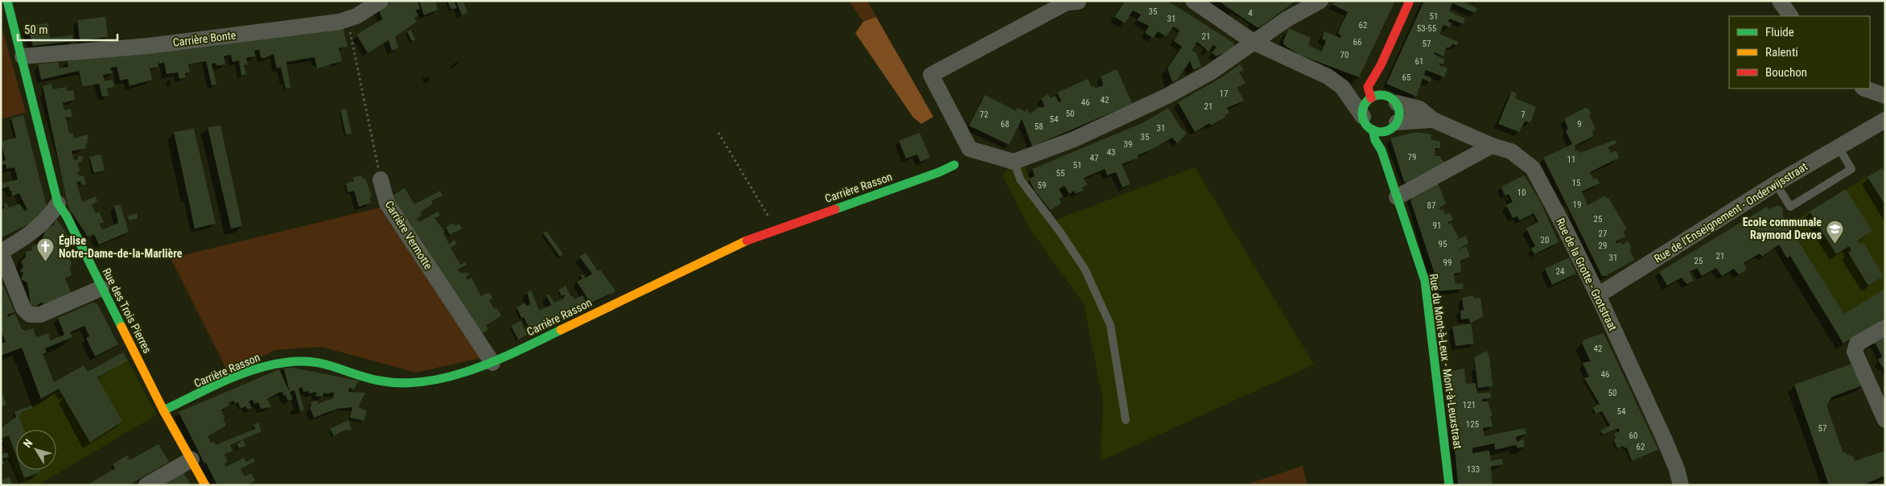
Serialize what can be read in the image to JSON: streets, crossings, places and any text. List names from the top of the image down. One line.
{"streets":{"street":["Carrière Bonte","Carrière Rasson","Rue de l'Enseignement - Onderwijsstraat","Carrière Vermotte","Rue de la Grotte - Grotstraat","Rue des Trois Pierres","Rue du Mont-à-Leux - Mont-à-Leuxstraat"]},"crossings":[["Carrière Bonte","Rue des Trois Pierres"],["Carrière Rasson","Carrière Vermotte"],["Carrière Rasson","Rue des Trois Pierres"],["Rue de l'Enseignement - Onderwijsstraat","Rue de la Grotte - Grotstraat"],["Rue de la Grotte - Grotstraat","Rue du Mont-à-Leux - Mont-à-Leuxstraat"]],"places":{"school or university":["Ecole communale Raymond Devos"],"church":["Église Notre-Dame-de-la-Marlière"]},"house_numbers":["35","4","51","31","62","53-55","21","66","57","70","61","65","17","42","46","21","50","72","7","54","68","9","58","31","35","39","43","79","47","11","51","55","15","59","10","19","87","25","91","27","20","95","29","21","31","25","99","24","42","46","50","121","54","125","57","60","62","133"],"legend":["Fluide","Ralenti","Bouchon"],"scale_bar":"50 m","north":"top left"}
